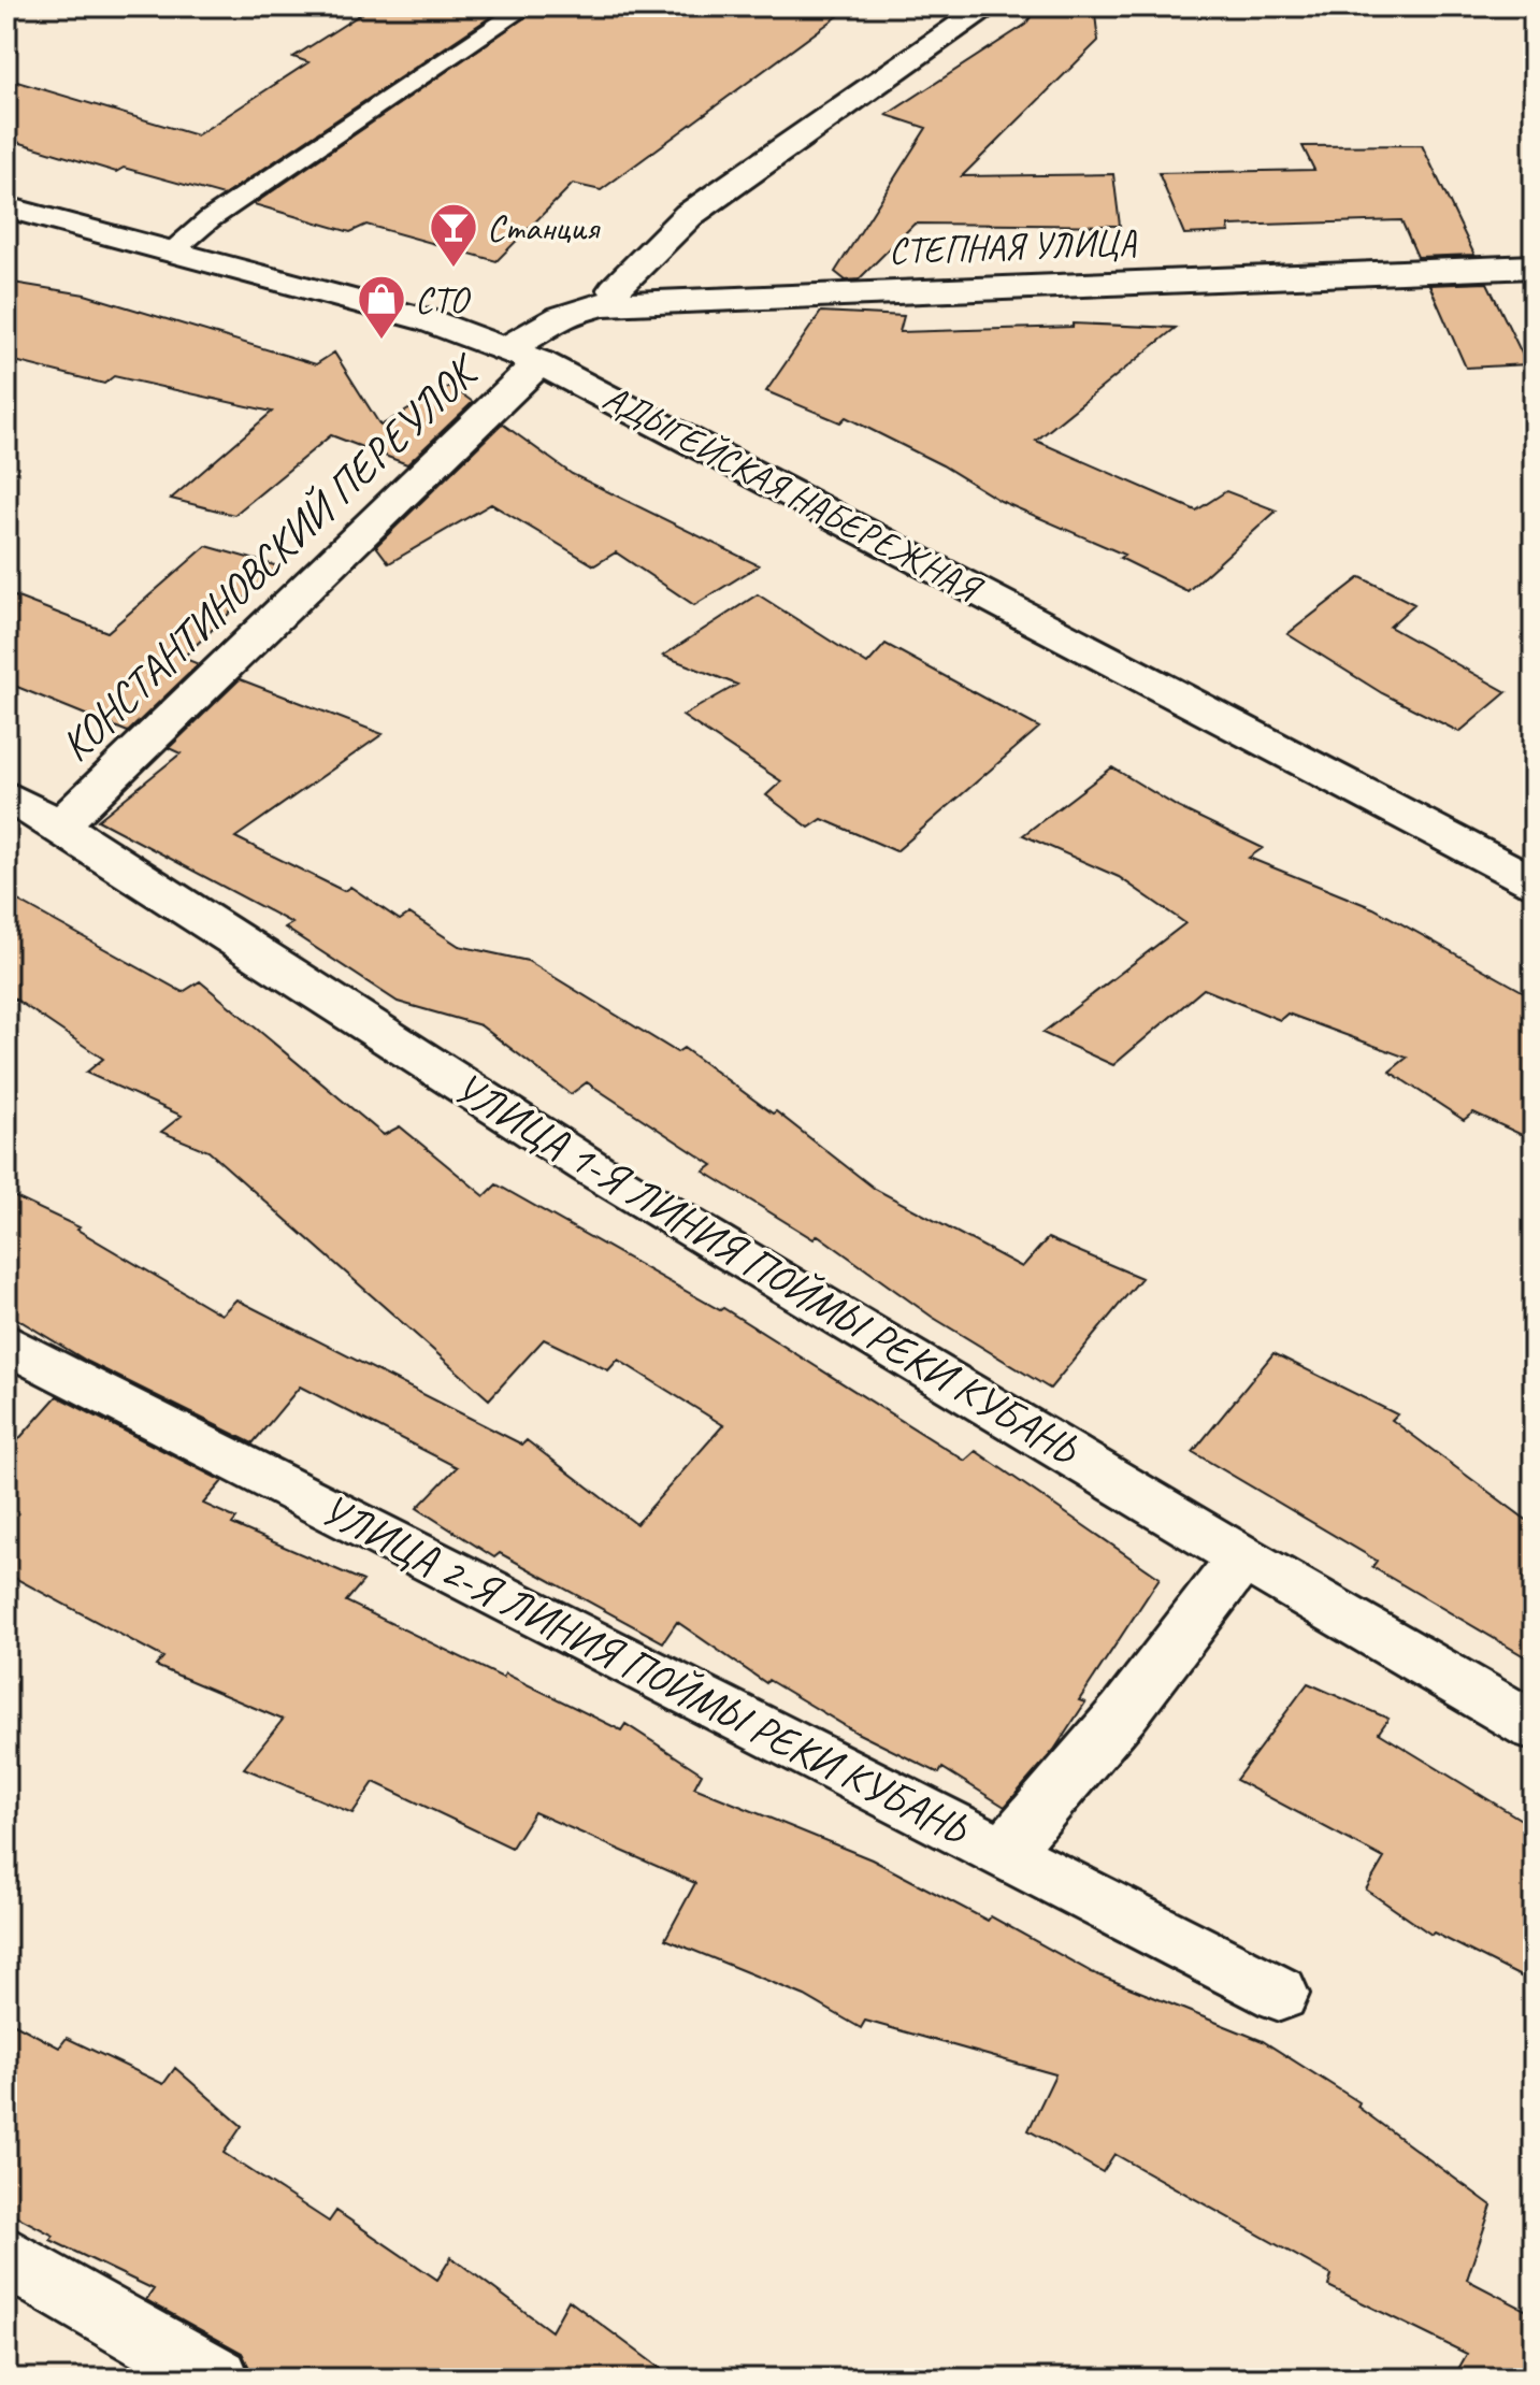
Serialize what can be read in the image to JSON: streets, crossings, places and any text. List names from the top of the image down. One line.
{"streets":{"street":["СТЕПНАЯ УЛИЦА","АДЫГЕЙСКАЯ НАБЕРЕЖНАЯ","КОНСТАНТИНОВСКИЙ ПЕРЕУЛОК","УЛИЦА 1-Я ЛИНИЯ ПОЙМЫ РЕКИ КУБАНЬ","УЛИЦА 2-Я ЛИНИЯ ПОЙМЫ РЕКИ КУБАНЬ"]},"crossings":[["СТЕПНАЯ УЛИЦА","АДЫГЕЙСКАЯ НАБЕРЕЖНАЯ"],["СТЕПНАЯ УЛИЦА","КОНСТАНТИНОВСКИЙ ПЕРЕУЛОК"],["АДЫГЕЙСКАЯ НАБЕРЕЖНАЯ","КОНСТАНТИНОВСКИЙ ПЕРЕУЛОК"],["КОНСТАНТИНОВСКИЙ ПЕРЕУЛОК","УЛИЦА 1-Я ЛИНИЯ ПОЙМЫ РЕКИ КУБАНЬ"]],"places":{"bar":["Станция"],"shop":["СТО"]}}
